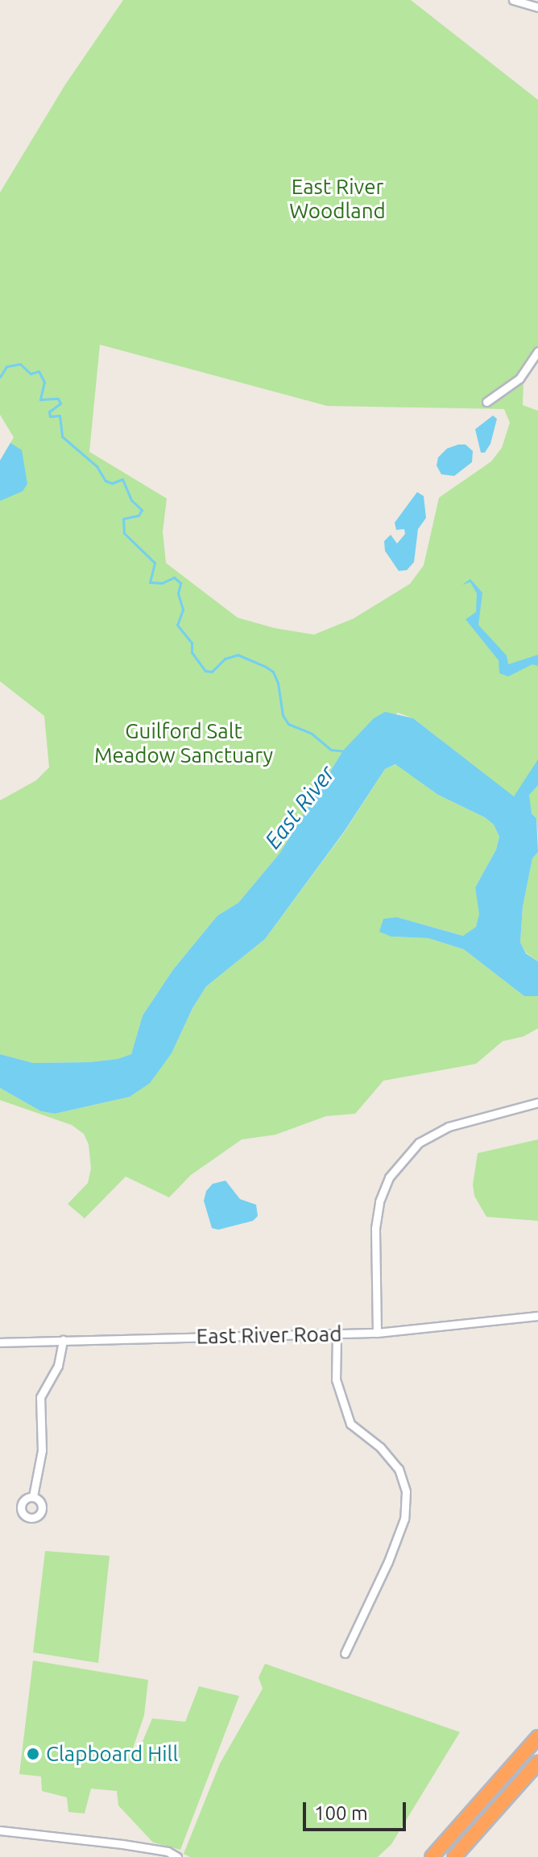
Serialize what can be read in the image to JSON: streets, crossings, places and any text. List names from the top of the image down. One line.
{"streets":{"street":["East River Road"]},"water":["East River"],"parks":["East River Woodland","Guilford Salt Meadow Sanctuary"],"places":["Clapboard Hill"],"scale_bar":"100 m"}
